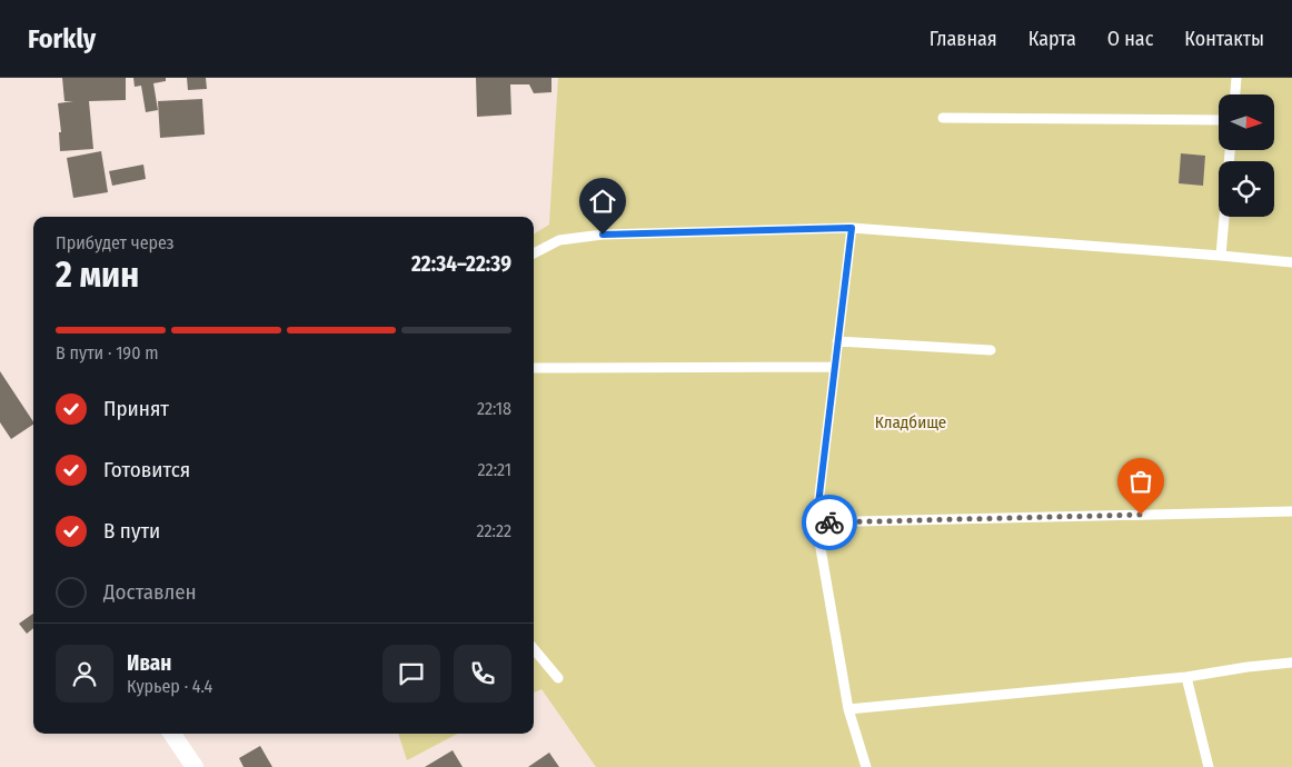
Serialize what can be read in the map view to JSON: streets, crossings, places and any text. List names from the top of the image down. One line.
{"parks":["Кладбище"],"north":"right","page":{"header":"Forkly","nav":["Главная","Карта","О нас","Контакты"],"heading":["2 мин","Прибудет через","22:34–22:39"],"panel":["Иван","Курьер · 4.4"],"bar":"В пути · 190 m","list":[["Принят","22:18"],["Готовится","22:21"],["В пути","22:22"],"Доставлен"]}}
